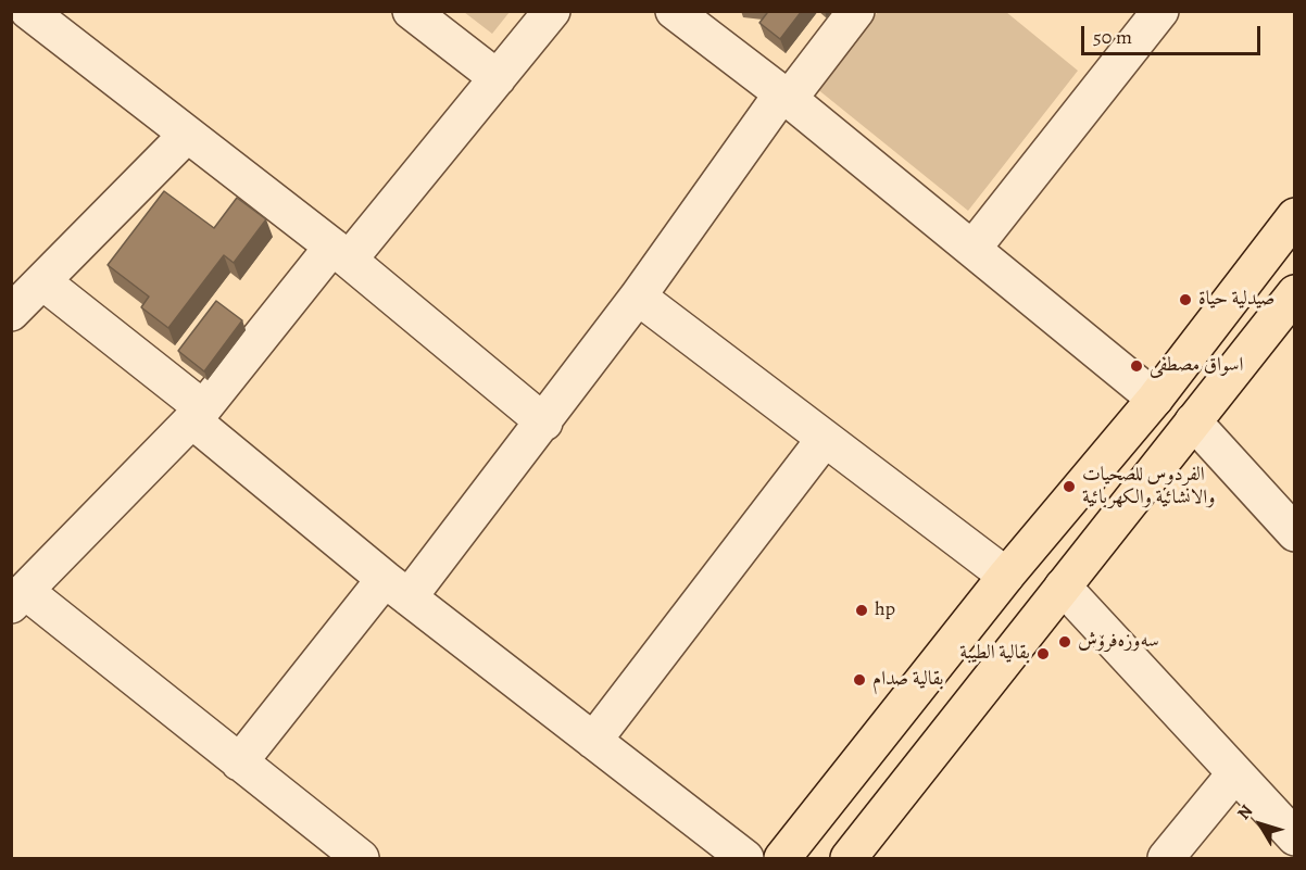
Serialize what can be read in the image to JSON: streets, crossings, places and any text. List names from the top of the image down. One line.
{"places":["صيدلية حياة","اسواق مصطفى","الفردوس للصحيات والانشائية والكهربائية","hp","سەوزەفرۆش","بقالية الطيبة","بقالية صدام"],"scale_bar":"50 m","north":"top left"}
